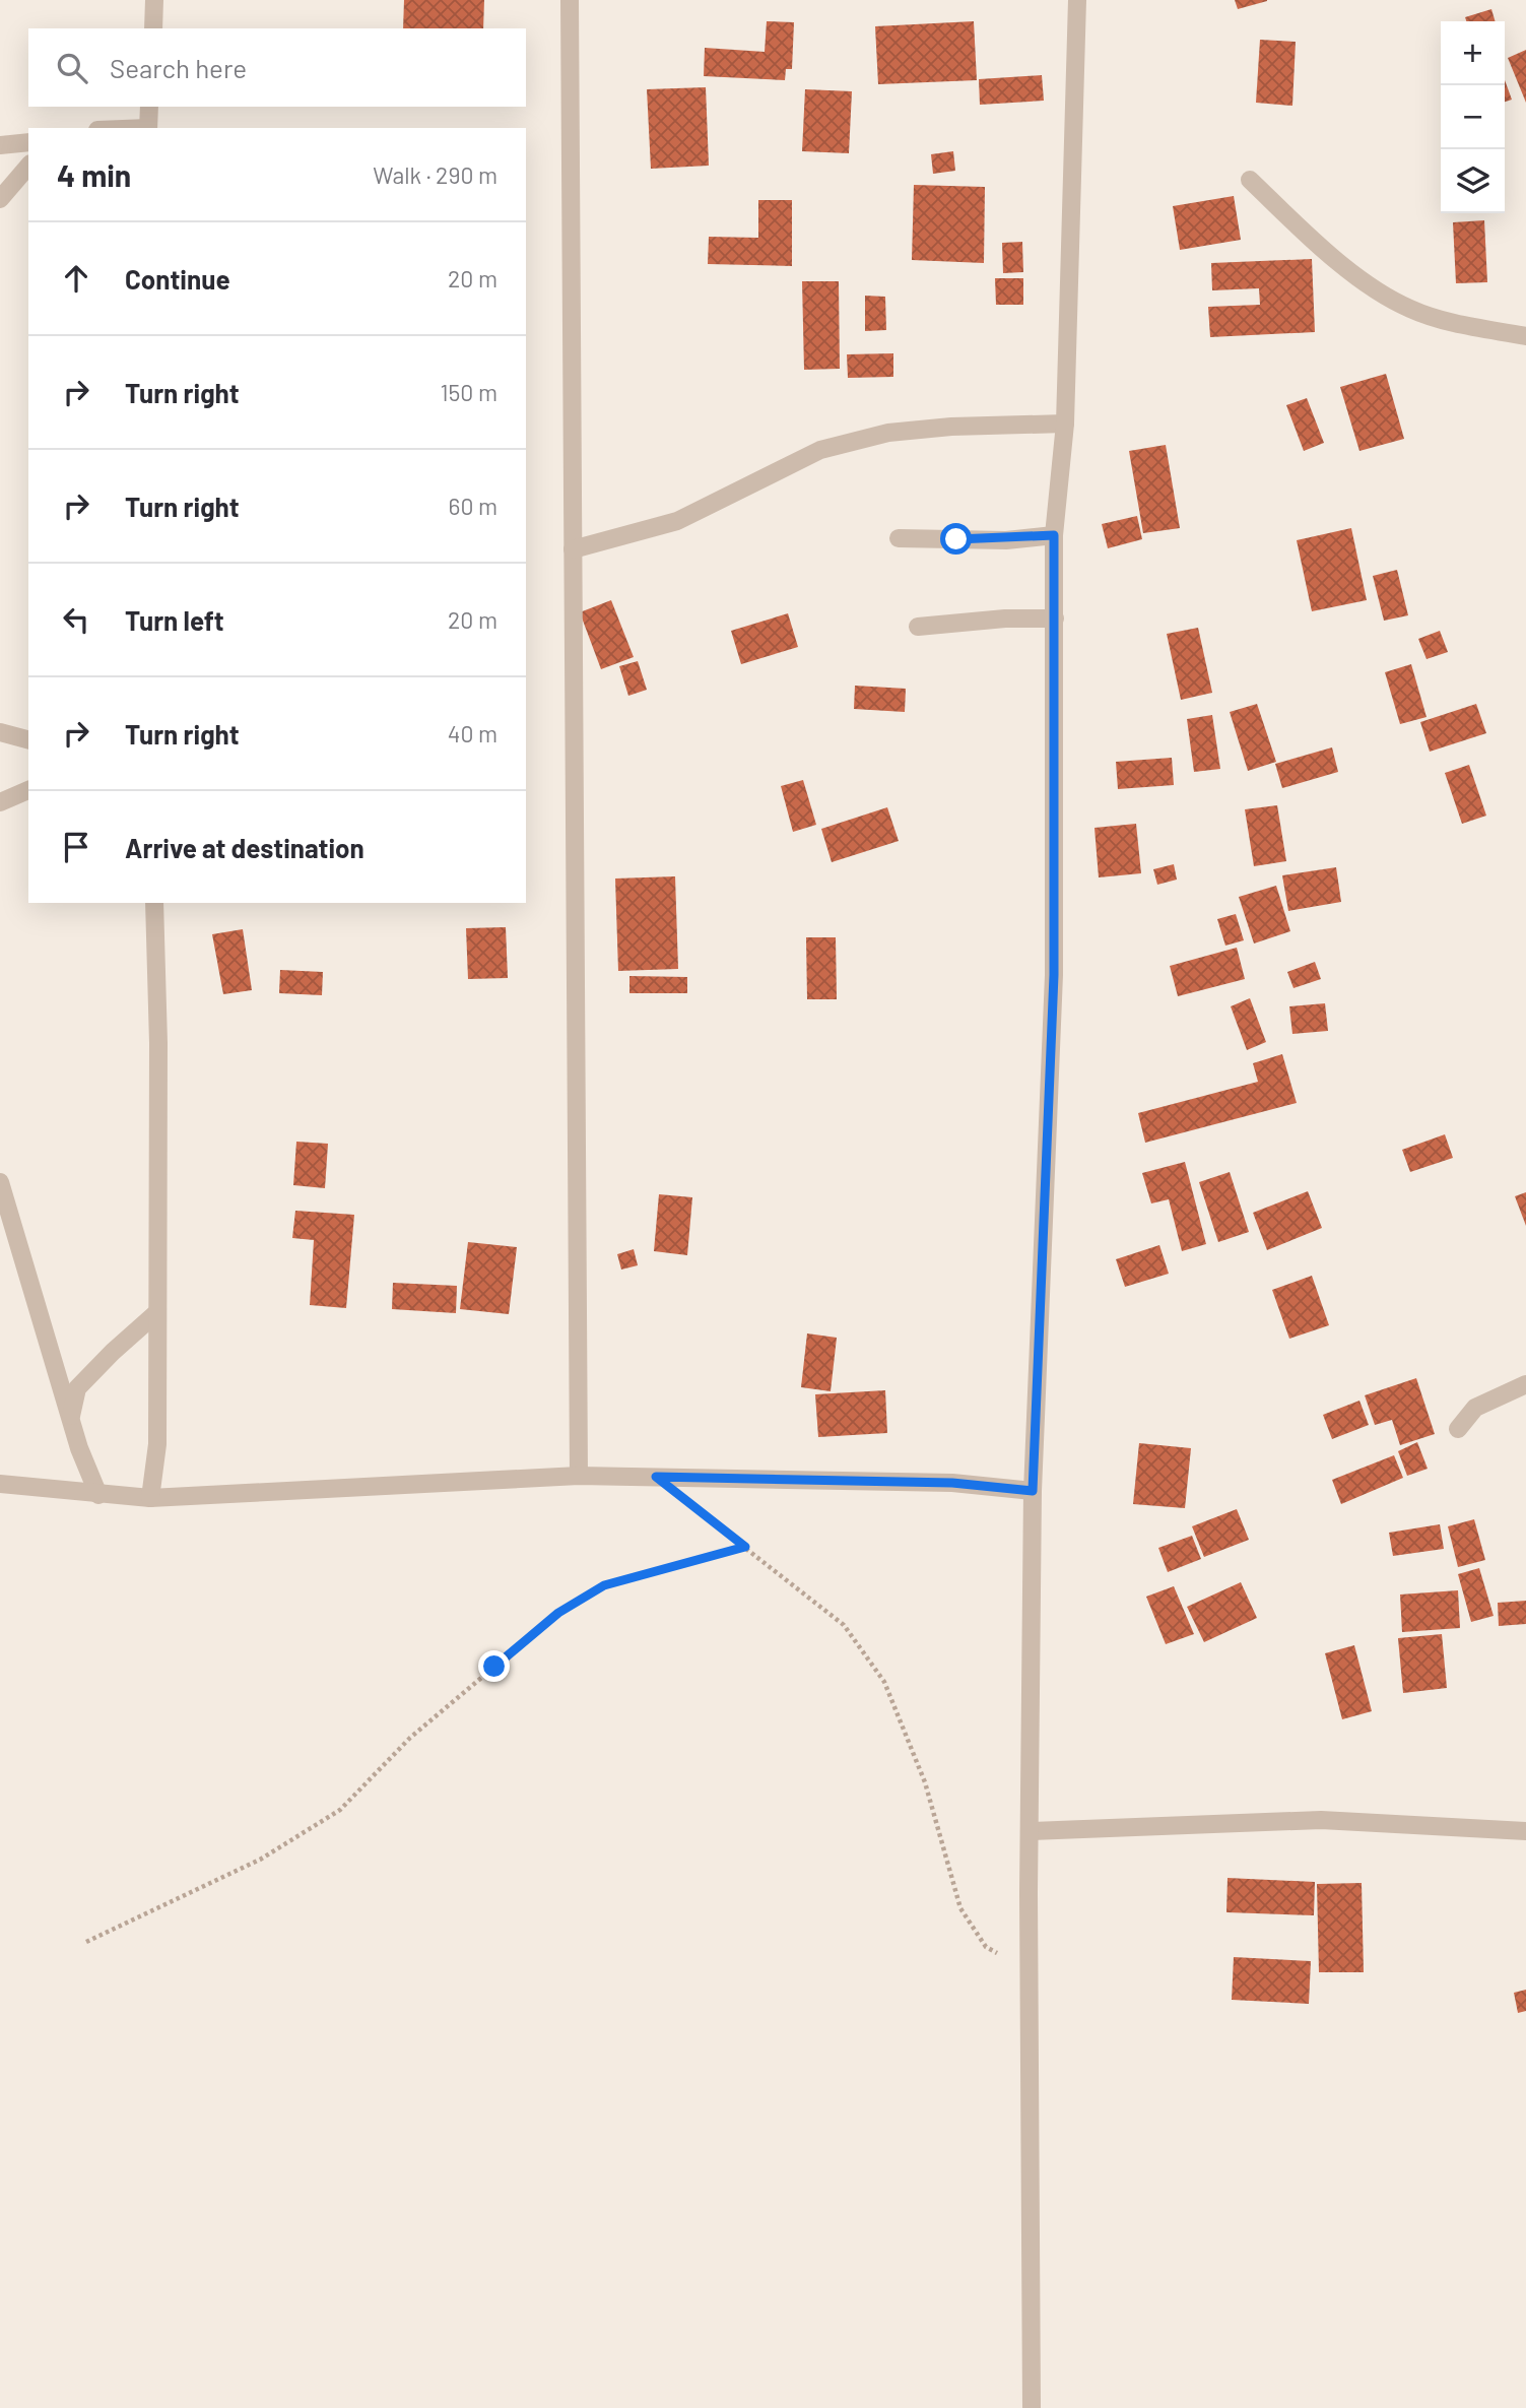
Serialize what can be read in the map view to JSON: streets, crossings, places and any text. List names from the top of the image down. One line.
{"page":{"map_buttons":["+","−"],"search":"Search here","heading":["4 min","Walk · 290 m"],"list":[["Continue","20 m"],["Turn right","150 m"],["Turn right","60 m"],["Turn left","20 m"],["Turn right","40 m"],"Arrive at destination"]}}
